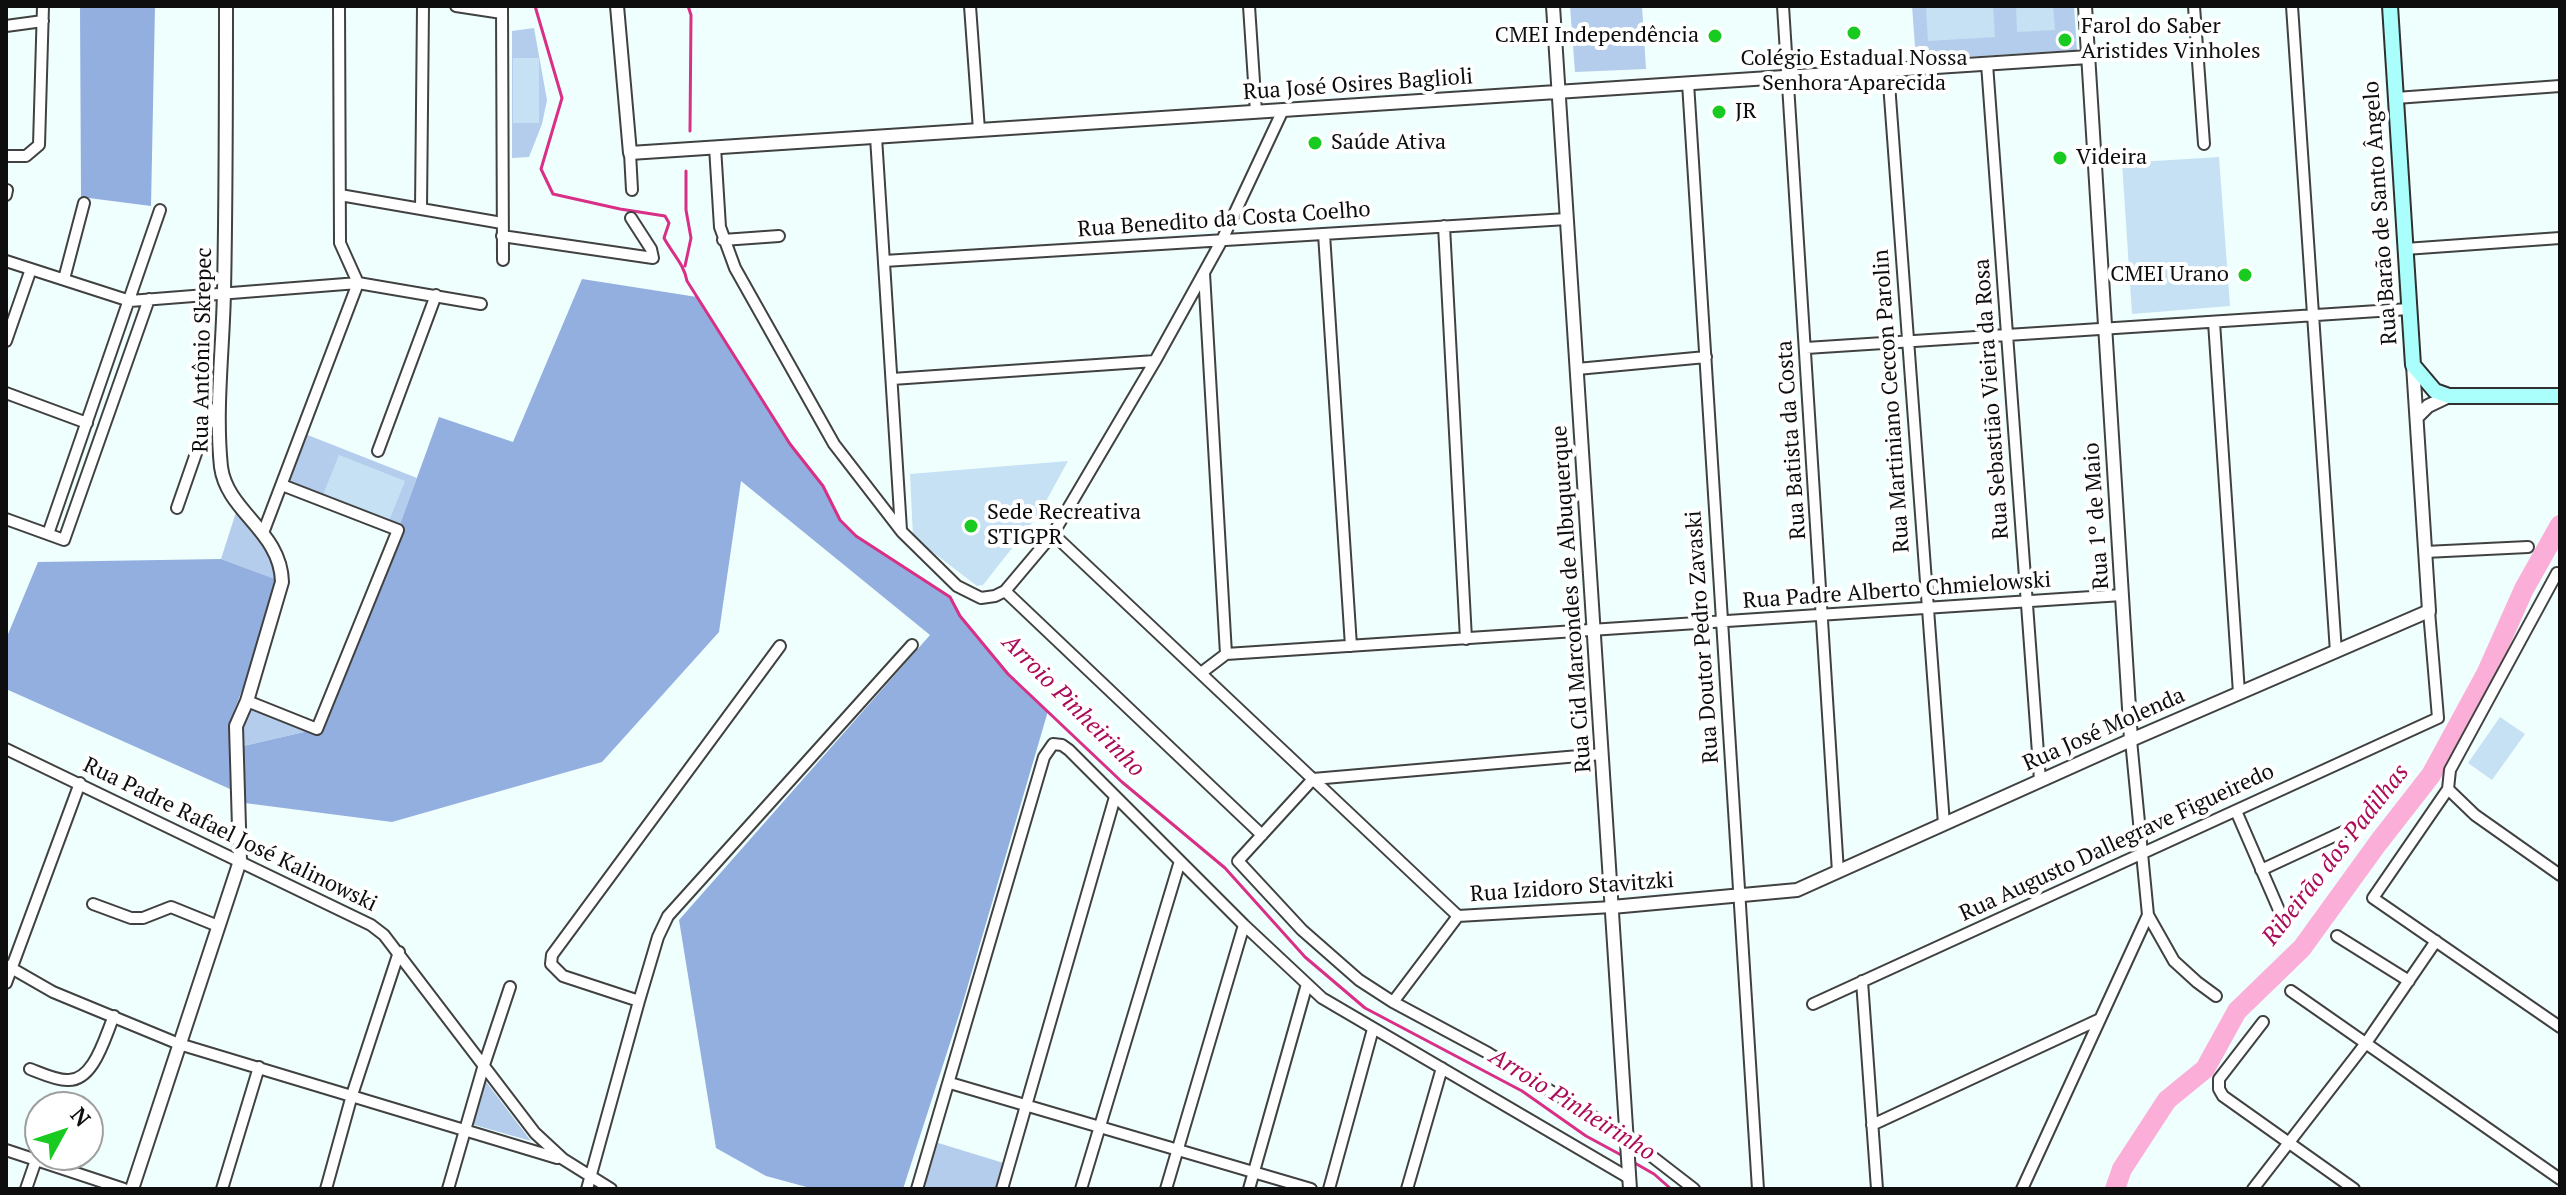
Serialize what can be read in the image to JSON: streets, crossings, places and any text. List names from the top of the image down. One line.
{"streets":{"main road":["Rua Barão de Santo Ângelo"],"street":["Rua José Osires Baglioli","Rua Benedito da Costa Coelho","Rua Antônio Skrepec","Rua Sebastião Vieira da Rosa","Rua Martiniano Ceccon Parolin","Rua Batista da Costa","Rua 1º de Maio","Rua Padre Alberto Chmielowski","Rua Cid Marcondes de Albuquerque","Rua Doutor Pedro Zavaski","Rua José Molenda","Rua Padre Rafael José Kalinowski","Rua Augusto Dallegrave Figueiredo","Rua Izidoro Stavitzki"]},"crossings":[["Rua José Osires Baglioli","Rua Sebastião Vieira da Rosa"],["Rua José Osires Baglioli","Rua Martiniano Ceccon Parolin"],["Rua José Osires Baglioli","Rua Batista da Costa"],["Rua José Osires Baglioli","Rua 1º de Maio"],["Rua José Osires Baglioli","Rua Cid Marcondes de Albuquerque"],["Rua José Osires Baglioli","Rua Doutor Pedro Zavaski"],["Rua Barão de Santo Ângelo","Rua José Molenda"],["Rua Barão de Santo Ângelo","Rua Augusto Dallegrave Figueiredo"],["Rua Benedito da Costa Coelho","Rua Cid Marcondes de Albuquerque"],["Rua Antônio Skrepec","Rua Padre Rafael José Kalinowski"],["Rua Sebastião Vieira da Rosa","Rua Padre Alberto Chmielowski"],["Rua Sebastião Vieira da Rosa","Rua José Molenda"],["Rua Martiniano Ceccon Parolin","Rua Padre Alberto Chmielowski"],["Rua Martiniano Ceccon Parolin","Rua José Molenda"],["Rua Batista da Costa","Rua Padre Alberto Chmielowski"],["Rua Batista da Costa","Rua José Molenda"],["Rua 1º de Maio","Rua Padre Alberto Chmielowski"],["Rua 1º de Maio","Rua José Molenda"],["Rua 1º de Maio","Rua Augusto Dallegrave Figueiredo"],["Rua Padre Alberto Chmielowski","Rua Cid Marcondes de Albuquerque"],["Rua Padre Alberto Chmielowski","Rua Doutor Pedro Zavaski"],["Rua Cid Marcondes de Albuquerque","Rua Izidoro Stavitzki"],["Rua Doutor Pedro Zavaski","Rua Izidoro Stavitzki"],["Rua José Molenda","Rua Izidoro Stavitzki"]],"water":["Arroio Pinheirinho","Ribeirão dos Padilhas"],"places":["Colégio Estadual Nossa Senhora Aparecida","CMEI Independência","Farol do Saber Aristides Vinholes","JR","Saúde Ativa","Videira","CMEI Urano","Sede Recreativa STIGPR"],"north":"top right"}
